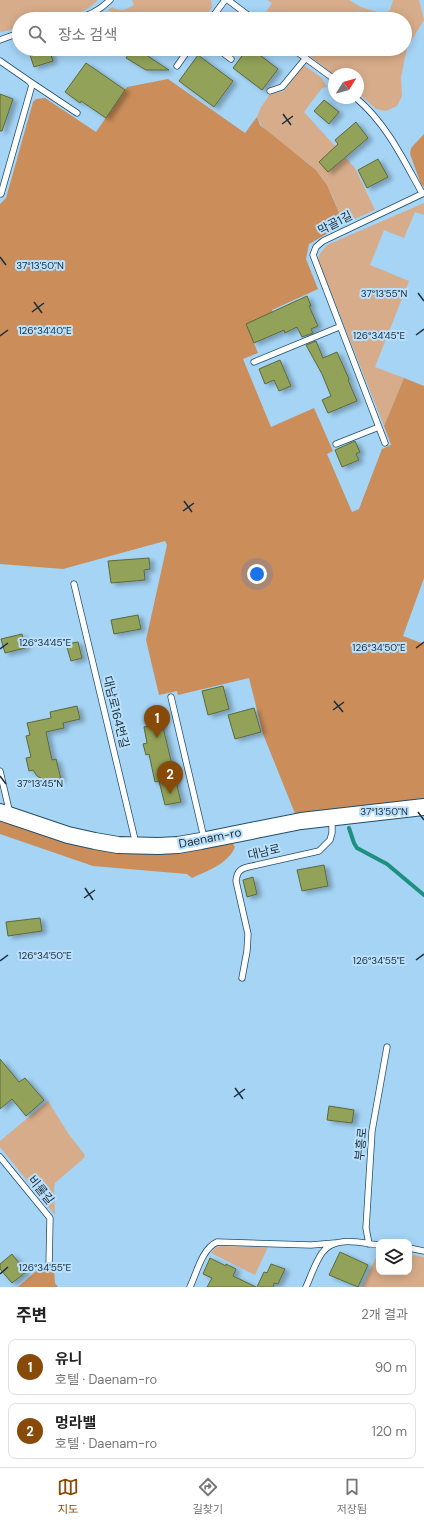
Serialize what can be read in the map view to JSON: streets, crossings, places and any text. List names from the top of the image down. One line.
{"streets":{"street":["Daenam-ro"],"lane":["막골1길","대남로164번길","대남로","부흥로","비룰길"]},"crossings":[["대남로164번길","Daenam-ro"],["Daenam-ro","대남로"]],"north":"top right","page":{"search":"장소 검색","pins":["1","2"],"heading":["주변","2개 결과"],"list":[{"mark":"1","name":"유니","note":"호텔 · Daenam-ro","value":"90 m"},{"mark":"2","name":"멍라밸","note":"호텔 · Daenam-ro","value":"120 m"}],"nav":["지도","길찾기","저장됨"]},"coordinates":["37°13'50\"N","37°13'55\"N","126°34'40\"E","126°34'45\"E","126°34'50\"E","37°13'45\"N","126°34'55\"E"]}
